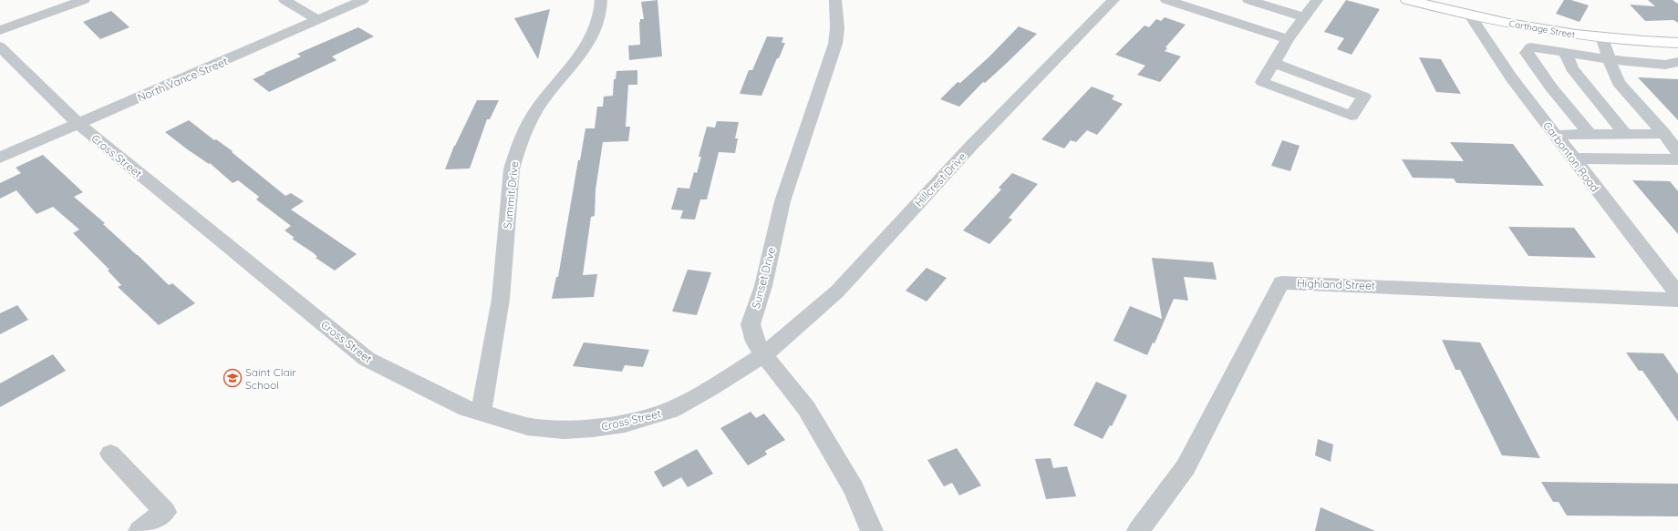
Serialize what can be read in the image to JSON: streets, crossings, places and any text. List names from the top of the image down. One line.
{"streets":{"main road":["Carthage Street"],"street":["North Vance Street","Cross Street","Carbonton Road","Hillcrest Drive","Summit Drive","Sunset Drive","Highland Street"]},"crossings":[["Carthage Street","Carbonton Road"],["North Vance Street","Cross Street"],["Cross Street","Hillcrest Drive"],["Cross Street","Summit Drive"],["Cross Street","Sunset Drive"],["Hillcrest Drive","Sunset Drive"]],"places":{"school or university":["Saint Clair School"]}}
